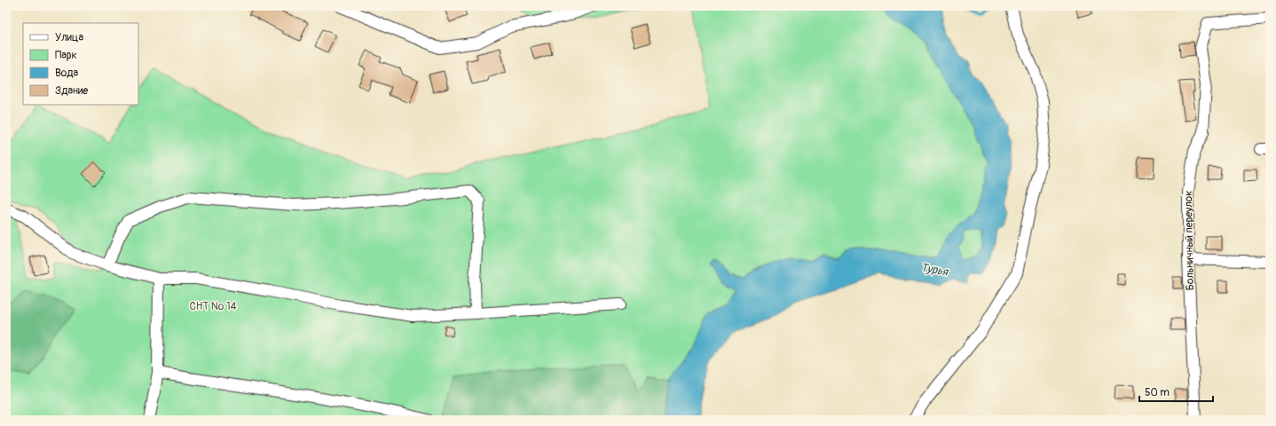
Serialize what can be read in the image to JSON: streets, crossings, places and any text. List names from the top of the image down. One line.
{"streets":{"street":["Больничный переулок"]},"water":["Турья"],"parks":["СНТ № 14"],"legend":["Улица","Парк","Вода","Здание"],"scale_bar":"50 m"}
